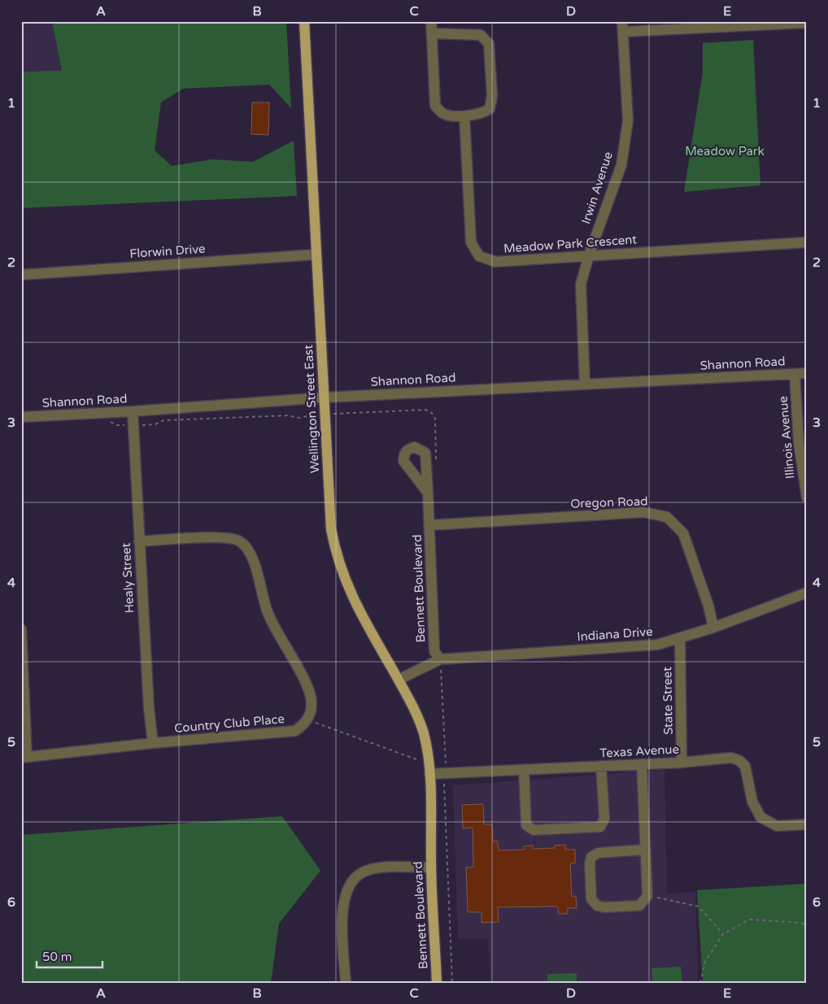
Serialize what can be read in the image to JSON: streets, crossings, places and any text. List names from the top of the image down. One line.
{"streets":{"main road":["Wellington Street East","Bennett Boulevard"],"street":["Irwin Avenue","Meadow Park Crescent","Florwin Drive","Shannon Road","Illinois Avenue","Oregon Road","Healy Street","Indiana Drive","State Street","Country Club Place","Texas Avenue"]},"crossings":[["Irwin Avenue","Meadow Park Crescent"],["Irwin Avenue","Shannon Road"],["Florwin Drive","Wellington Street East"],["Shannon Road","Wellington Street East"],["Shannon Road","Illinois Avenue"],["Shannon Road","Healy Street"],["Wellington Street East","Bennett Boulevard"],["Wellington Street East","Texas Avenue"],["Oregon Road","Bennett Boulevard"],["Oregon Road","Indiana Drive"],["Healy Street","Country Club Place"],["Bennett Boulevard","Indiana Drive"],["Bennett Boulevard","Texas Avenue"],["Indiana Drive","State Street"],["State Street","Texas Avenue"]],"parks":["Meadow Park"],"scale_bar":"50 m","grid":{"columns":["A","B","C","D","E"],"rows":["1","2","3","4","5","6"]}}
